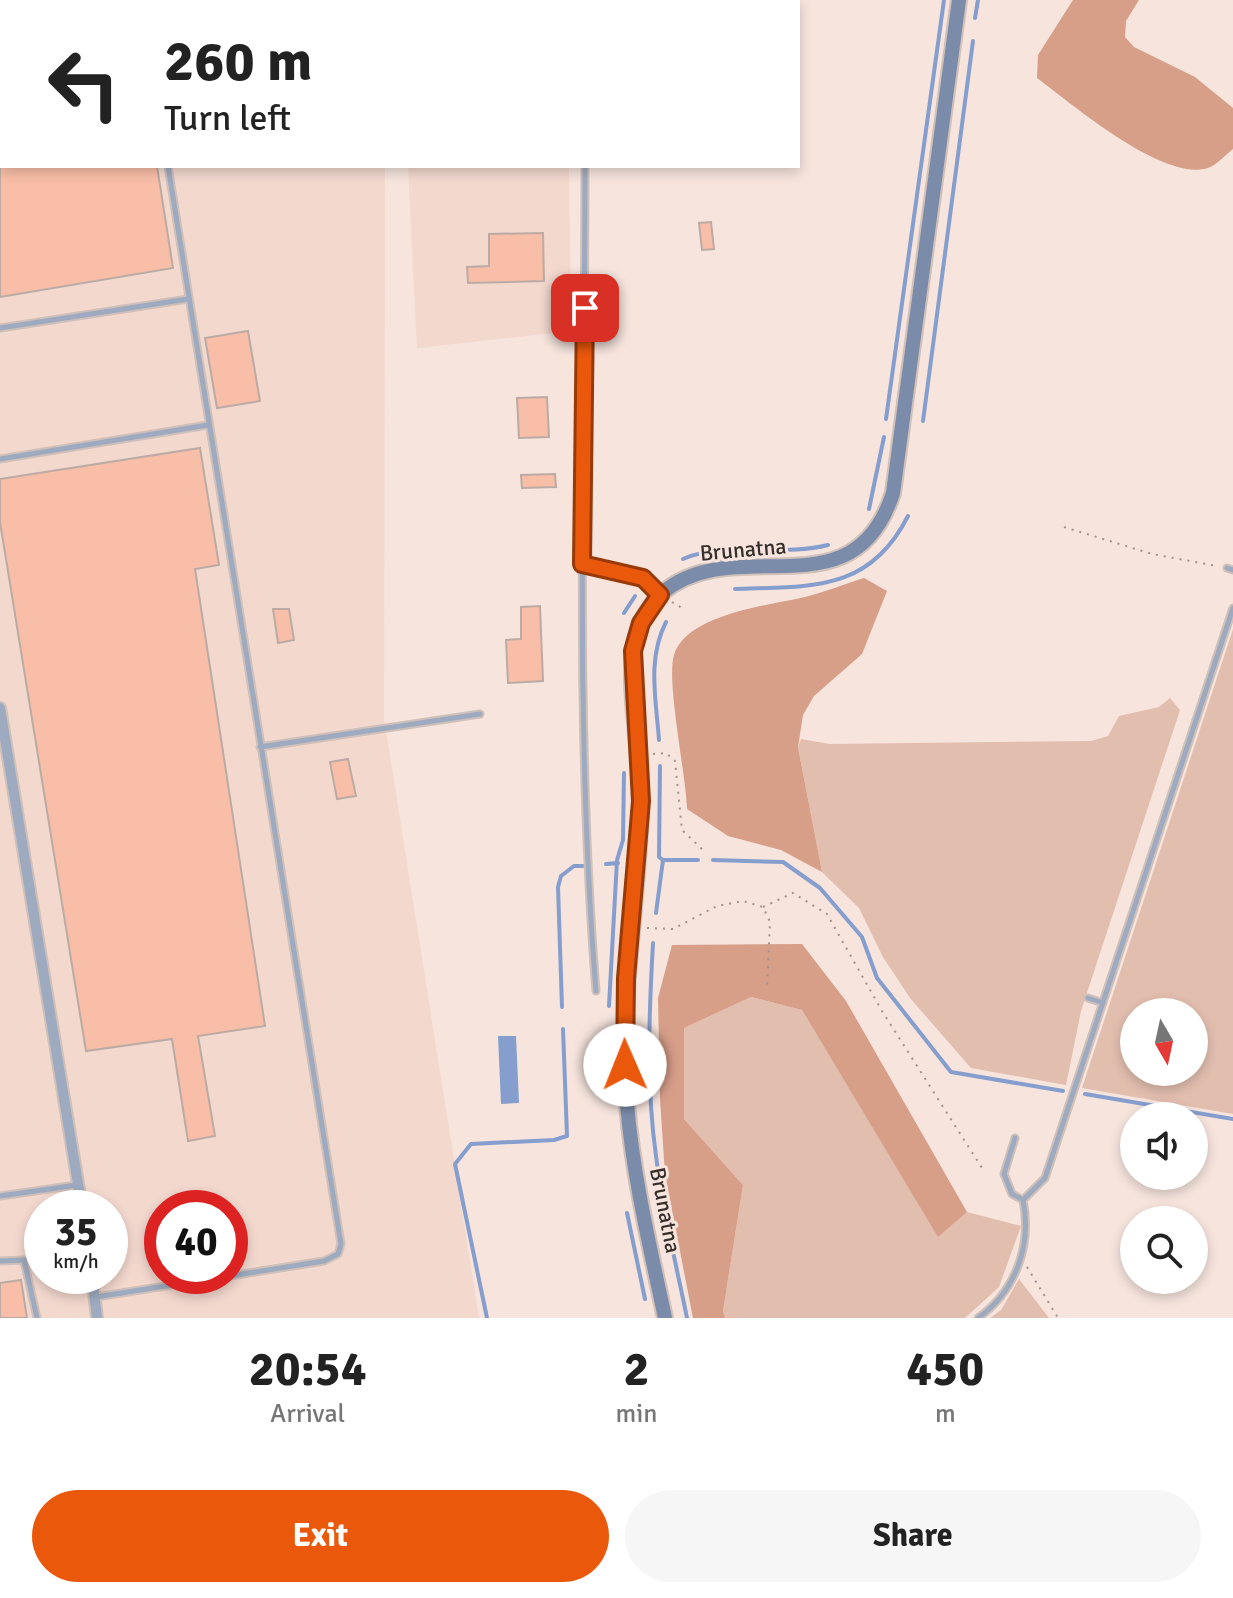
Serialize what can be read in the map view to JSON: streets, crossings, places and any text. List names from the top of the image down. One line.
{"streets":{"street":["Brunatna"]},"north":"bottom","page":{"turn":["260 m","Turn left"],"speed":"35 km/h","limit":"40","eta":["20:54","Arrival","2","min","450","m"],"buttons":["Exit","Share"]}}
